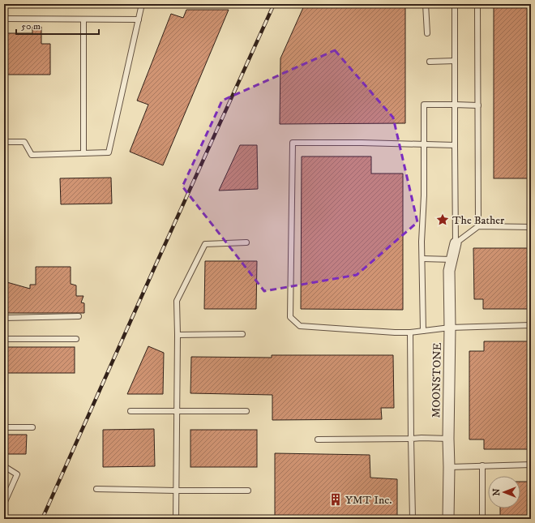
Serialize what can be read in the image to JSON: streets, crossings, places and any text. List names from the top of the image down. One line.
{"streets":{"street":["MOONSTONE"]},"places":{"place":["The Bather"],"building":["YMT Inc."]},"scale_bar":"50 m","north":"left"}
